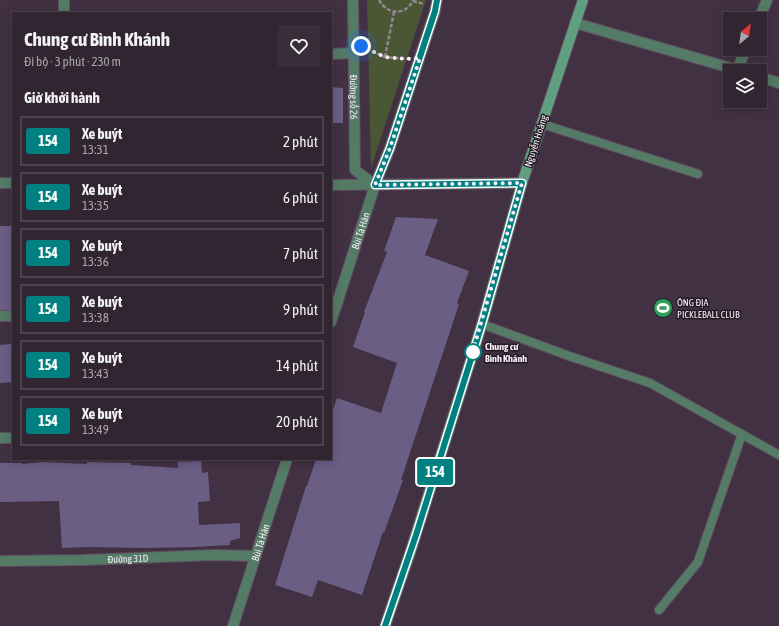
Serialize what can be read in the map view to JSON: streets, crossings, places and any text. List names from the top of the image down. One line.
{"streets":{"street":["Đường số 26","Nguyễn Hoàng","Bùi Tá Hán","Đường 31D"]},"crossings":[["Đường số 26","Bùi Tá Hán"],["Bùi Tá Hán","Đường 31D"]],"places":{"sports":["ÔNG ĐỊA PICKLEBALL CLUB"],"other":["Chung cư Bình Khánh"]},"lines":["bus line 154"],"north":"top right","page":{"on_map":"154","heading":[["Chung cư Bình Khánh","Đi bộ · 3 phút · 230 m"],"Giờ khởi hành"],"list":[{"mark":"154","name":"Xe buýt","note":"13:31","value":"2 phút"},{"mark":"154","name":"Xe buýt","note":"13:35","value":"6 phút"},{"mark":"154","name":"Xe buýt","note":"13:36","value":"7 phút"},{"mark":"154","name":"Xe buýt","note":"13:38","value":"9 phút"},{"mark":"154","name":"Xe buýt","note":"13:43","value":"14 phút"},{"mark":"154","name":"Xe buýt","note":"13:49","value":"20 phút"}]}}
